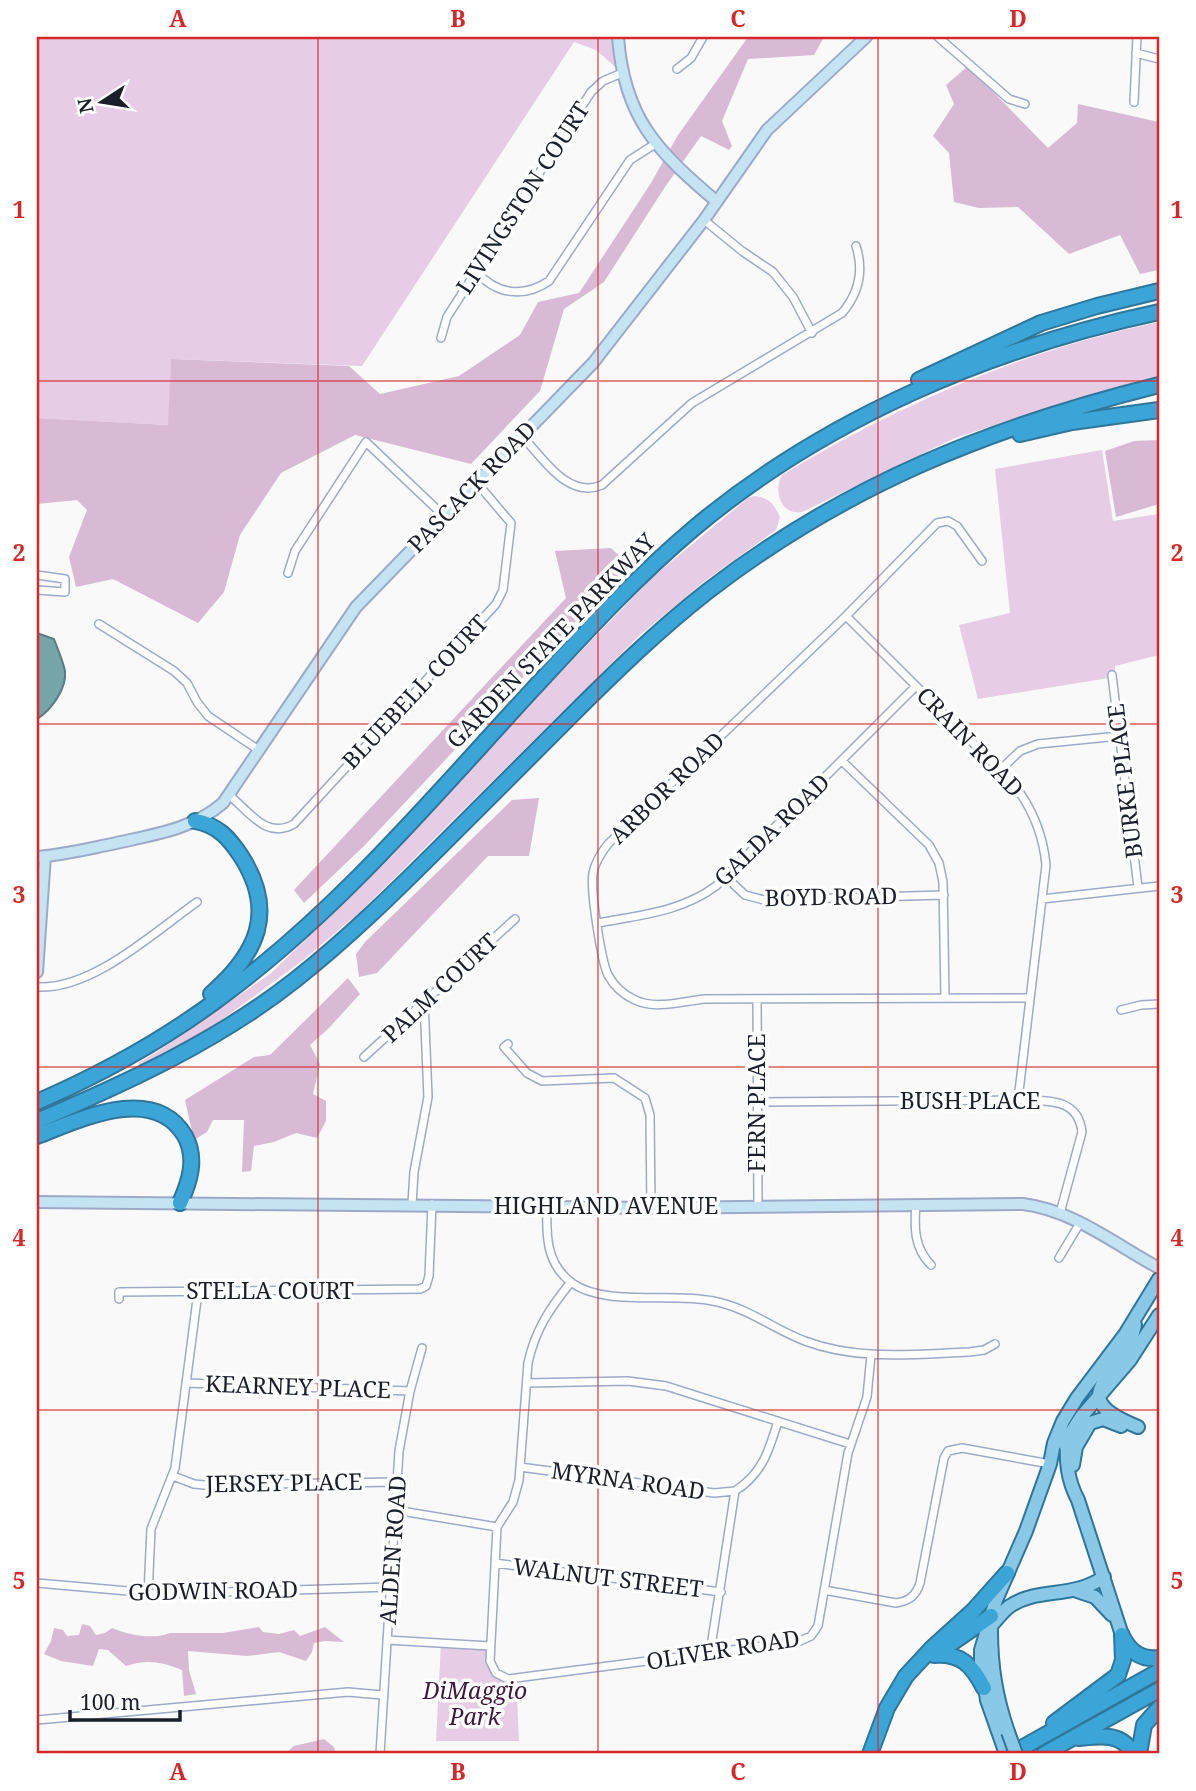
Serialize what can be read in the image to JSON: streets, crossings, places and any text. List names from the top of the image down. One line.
{"streets":{"highway":["GARDEN STATE PARKWAY"],"street":["LIVINGSTON COURT","PASCACK ROAD","BLUEBELL COURT","CRAIN ROAD","BURKE PLACE","ARBOR ROAD","GALDA ROAD","BOYD ROAD","PALM COURT","BUSH PLACE","FERN PLACE","HIGHLAND AVENUE","STELLA COURT","KEARNEY PLACE","MYRNA ROAD","JERSEY PLACE","ALDEN ROAD","WALNUT STREET","GODWIN ROAD","OLIVER ROAD"]},"crossings":[["PASCACK ROAD","BLUEBELL COURT"],["CRAIN ROAD","ARBOR ROAD"],["CRAIN ROAD","GALDA ROAD"],["CRAIN ROAD","BUSH PLACE"],["ARBOR ROAD","GALDA ROAD"],["ARBOR ROAD","FERN PLACE"],["GALDA ROAD","BOYD ROAD"],["BUSH PLACE","FERN PLACE"],["BUSH PLACE","HIGHLAND AVENUE"],["FERN PLACE","HIGHLAND AVENUE"],["HIGHLAND AVENUE","STELLA COURT"],["KEARNEY PLACE","ALDEN ROAD"],["JERSEY PLACE","ALDEN ROAD"],["ALDEN ROAD","GODWIN ROAD"]],"parks":["DiMaggio Park"],"scale_bar":"100 m","north":"left","grid":{"columns":["A","B","C","D"],"rows":["1","2","3","4","5"]}}
